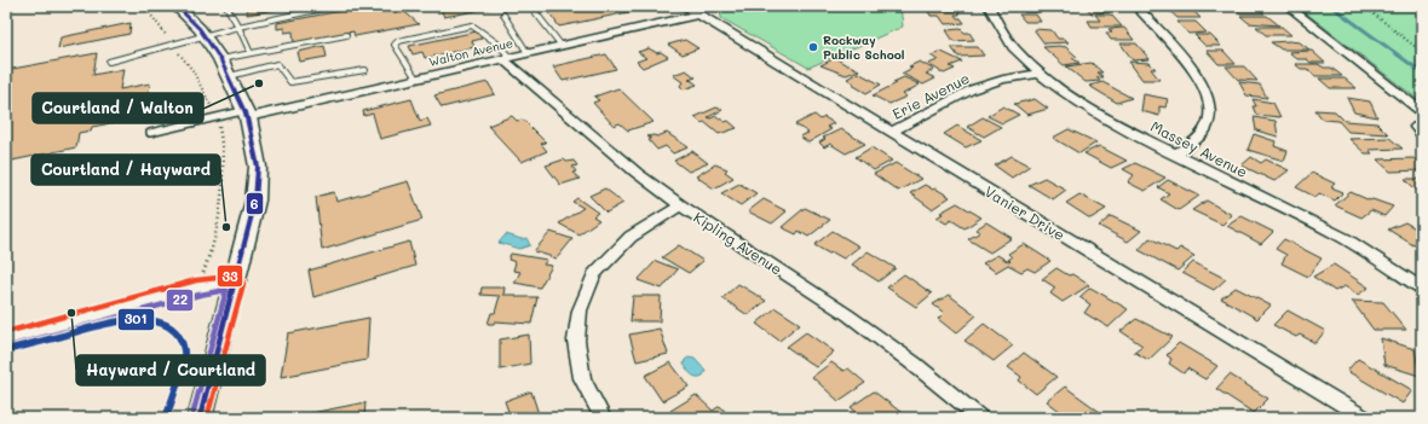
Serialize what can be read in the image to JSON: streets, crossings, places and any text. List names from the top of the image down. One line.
{"streets":{"street":["Walton Avenue","Erie Avenue","Massey Avenue","Vanier Drive","Kipling Avenue"]},"crossings":[["Walton Avenue","Vanier Drive"],["Walton Avenue","Kipling Avenue"],["Erie Avenue","Massey Avenue"],["Erie Avenue","Vanier Drive"]],"places":["Rockway Public School","Courtland / Walton","Courtland / Hayward","Hayward / Courtland"],"lines":["transit line 6","transit line 33","transit line 22","transit line 301"]}
